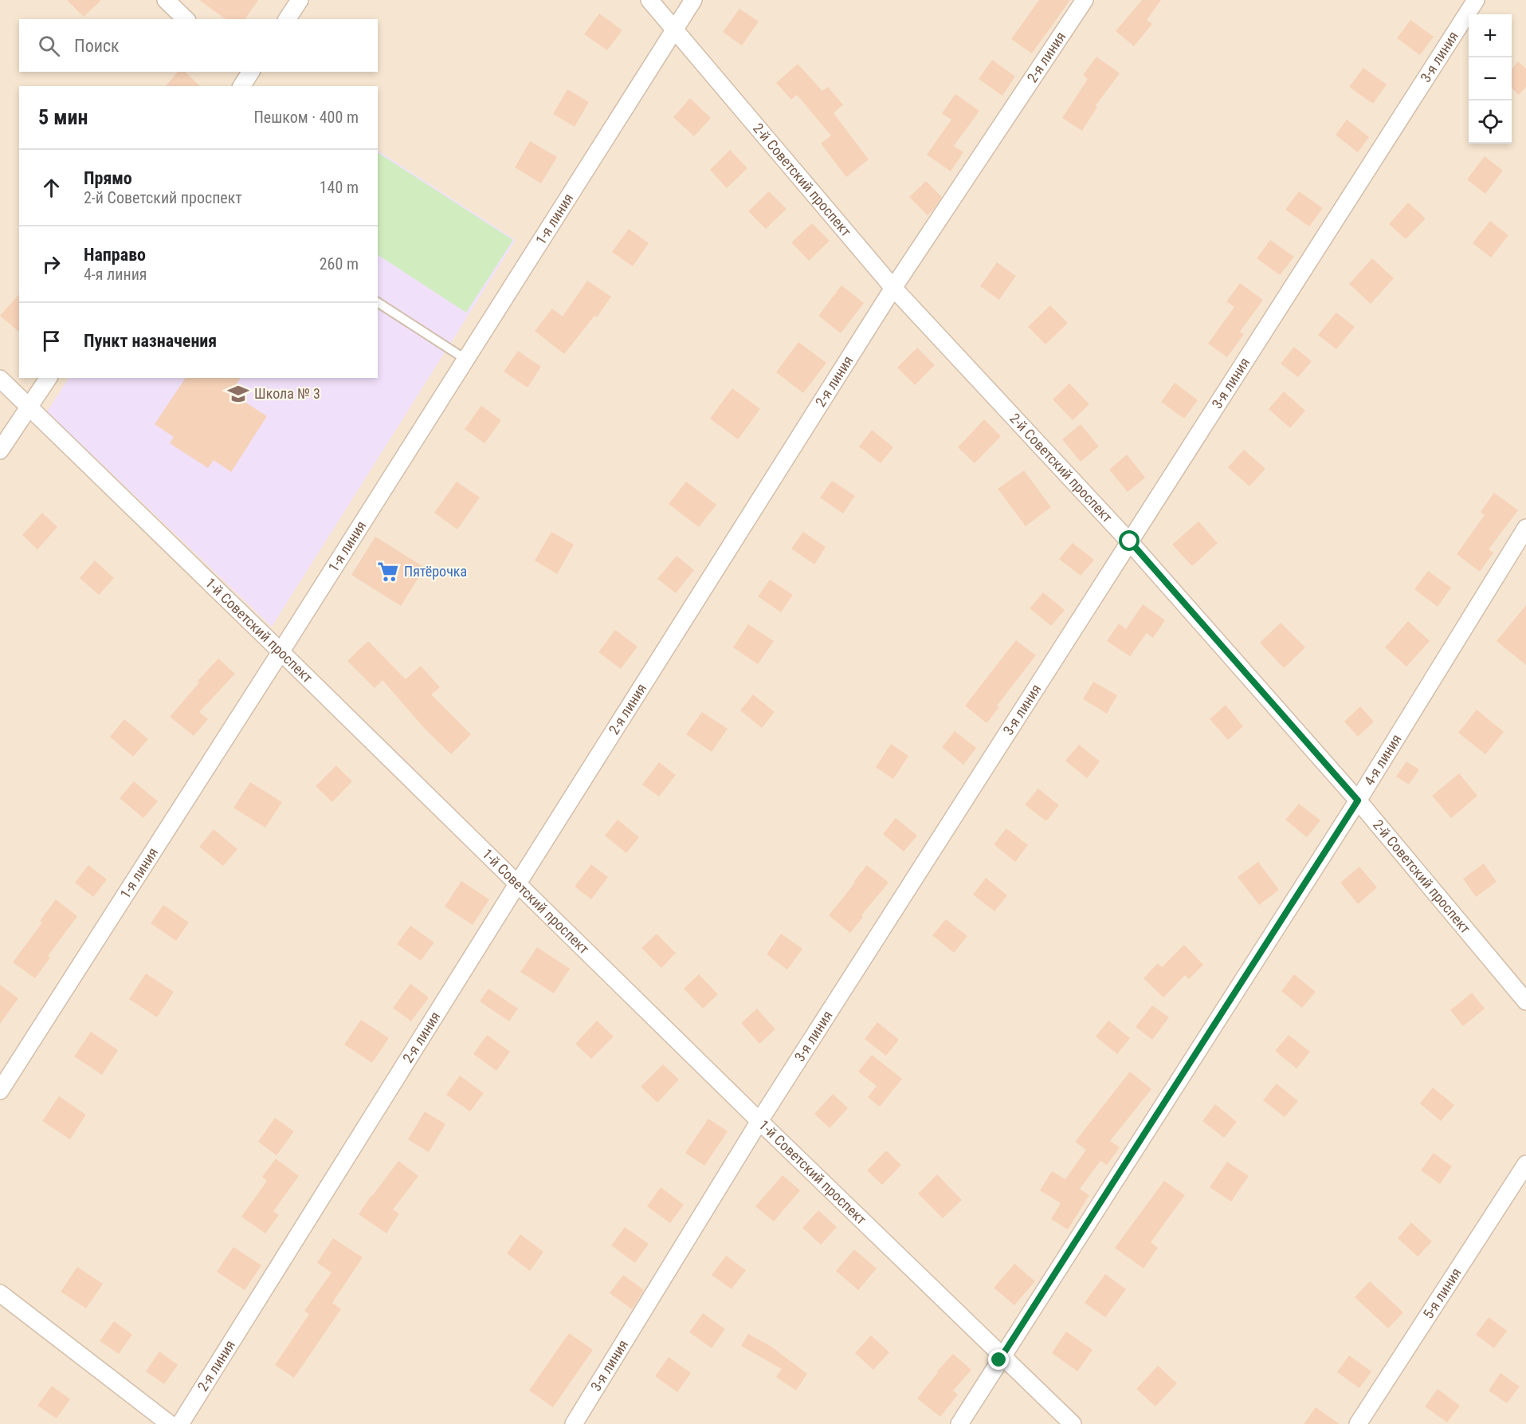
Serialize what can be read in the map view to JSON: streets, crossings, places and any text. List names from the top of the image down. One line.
{"streets":{"street":["2-я линия","3-я линия","2-й Советский проспект","1-я линия","1-й Советский проспект","4-я линия","5-я линия"]},"crossings":[["2-я линия","2-й Советский проспект"],["2-я линия","1-й Советский проспект"],["3-я линия","2-й Советский проспект"],["3-я линия","1-й Советский проспект"],["2-й Советский проспект","1-я линия"],["2-й Советский проспект","4-я линия"],["1-я линия","1-й Советский проспект"],["1-й Советский проспект","4-я линия"]],"places":{"school or university":["Школа № 3"],"supermarket":["Пятёрочка"]},"page":{"map_buttons":["+","−"],"search":"Поиск","heading":["5 мин","Пешком · 400 m"],"list":[["Прямо","2-й Советский проспект","140 m"],["Направо","4-я линия","260 m"],"Пункт назначения"]}}
